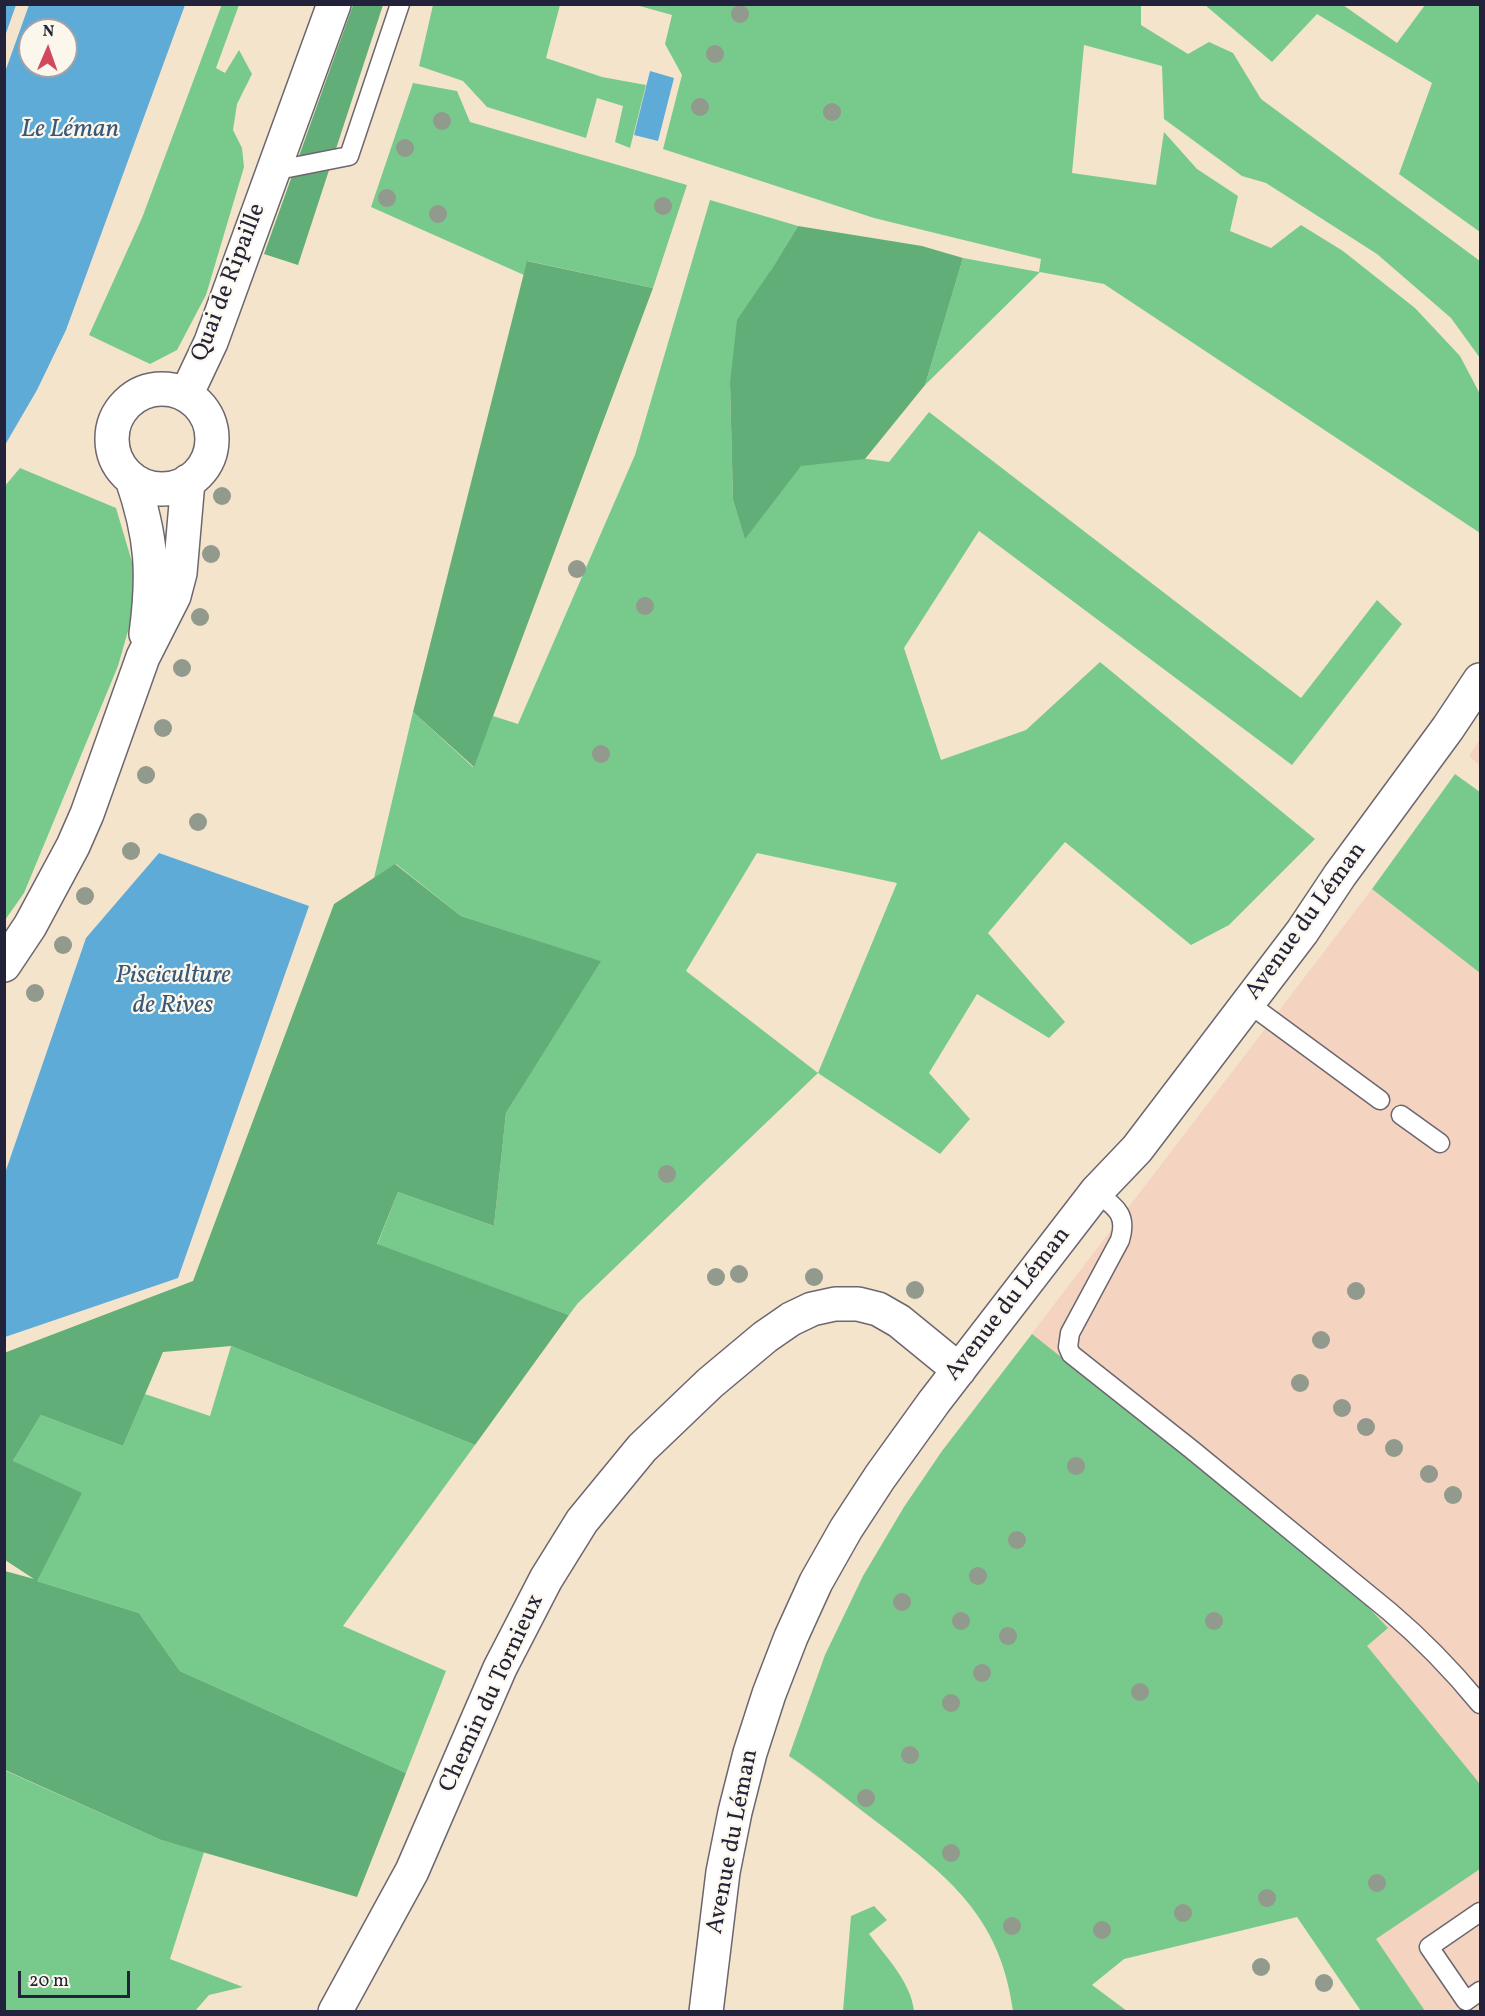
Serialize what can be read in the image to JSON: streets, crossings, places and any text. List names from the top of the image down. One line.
{"streets":{"street":["Quai de Ripaille","Avenue du Léman","Chemin du Tornieux"]},"crossings":[["Avenue du Léman","Chemin du Tornieux"]],"water":["Le Léman","Pisciculture de Rives"],"scale_bar":"20 m","north":"top"}
